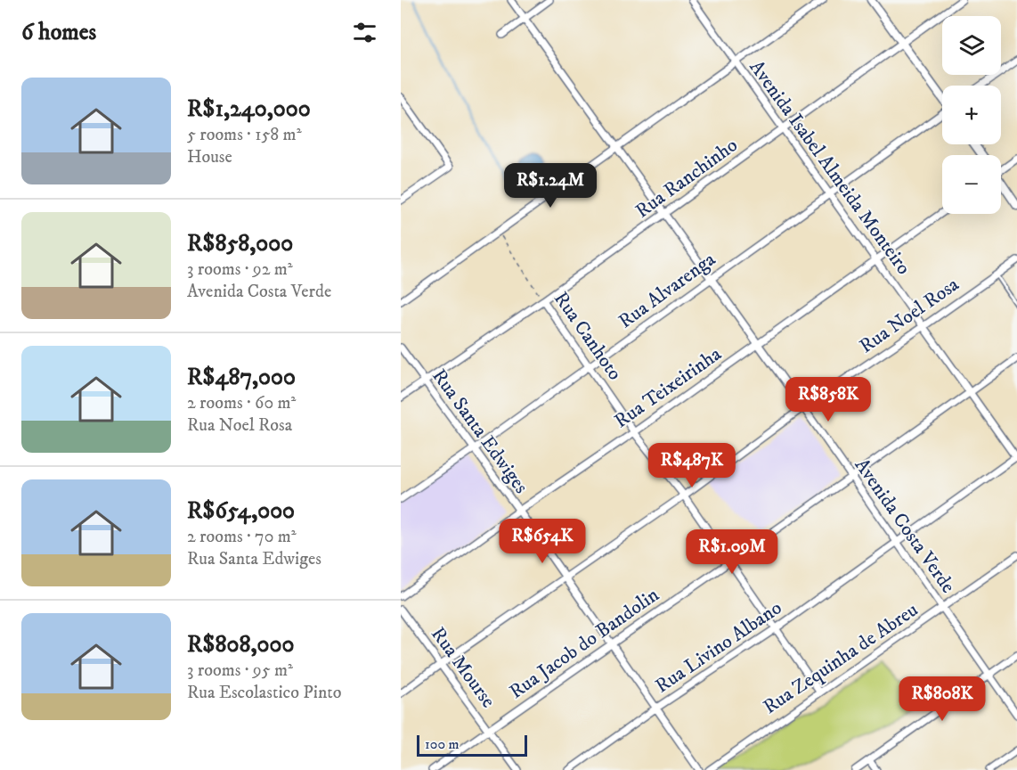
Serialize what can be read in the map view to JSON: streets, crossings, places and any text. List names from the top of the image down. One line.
{"streets":{"street":["Avenida Isabel Almeida Monteiro","Rua Ranchinho","Rua Alvarenga","Rua Noel Rosa","Rua Canhoto","Rua Teixeirinha","Rua Santa Edwiges","Avenida Costa Verde","Rua Jacob do Bandolin","Rua Livino Albano","Rua Zequinha de Abreu","Rua Mourse"]},"crossings":[["Avenida Isabel Almeida Monteiro","Rua Ranchinho"],["Avenida Isabel Almeida Monteiro","Rua Alvarenga"],["Avenida Isabel Almeida Monteiro","Rua Noel Rosa"],["Avenida Isabel Almeida Monteiro","Rua Teixeirinha"],["Avenida Isabel Almeida Monteiro","Rua Jacob do Bandolin"],["Avenida Isabel Almeida Monteiro","Rua Livino Albano"],["Rua Ranchinho","Rua Canhoto"],["Rua Ranchinho","Rua Santa Edwiges"],["Rua Ranchinho","Avenida Costa Verde"],["Rua Alvarenga","Rua Canhoto"],["Rua Alvarenga","Rua Santa Edwiges"],["Rua Alvarenga","Avenida Costa Verde"],["Rua Noel Rosa","Rua Canhoto"],["Rua Noel Rosa","Rua Santa Edwiges"],["Rua Noel Rosa","Avenida Costa Verde"],["Rua Noel Rosa","Rua Mourse"],["Rua Canhoto","Rua Teixeirinha"],["Rua Canhoto","Rua Jacob do Bandolin"],["Rua Canhoto","Rua Livino Albano"],["Rua Canhoto","Rua Zequinha de Abreu"],["Rua Teixeirinha","Rua Santa Edwiges"],["Rua Teixeirinha","Avenida Costa Verde"],["Rua Santa Edwiges","Rua Jacob do Bandolin"],["Rua Santa Edwiges","Rua Livino Albano"],["Avenida Costa Verde","Rua Jacob do Bandolin"],["Avenida Costa Verde","Rua Livino Albano"],["Avenida Costa Verde","Rua Zequinha de Abreu"],["Rua Jacob do Bandolin","Rua Mourse"]],"scale_bar":"100 m","page":{"heading":"6 homes","map_buttons":["+","−"],"list":[{"name":"R$1,240,000","note":"5 rooms · 158 m² · House"},{"name":"R$858,000","note":"3 rooms · 92 m² · Avenida Costa Verde"},{"name":"R$487,000","note":"2 rooms · 60 m² · Rua Noel Rosa"},{"name":"R$654,000","note":"2 rooms · 70 m² · Rua Santa Edwiges"},{"name":"R$808,000","note":"3 rooms · 95 m² · Rua Escolastico Pinto"}],"price":["R$1.24M","R$858K","R$487K","R$654K","R$1.09M","R$808K"],"scale":"100 m"}}
